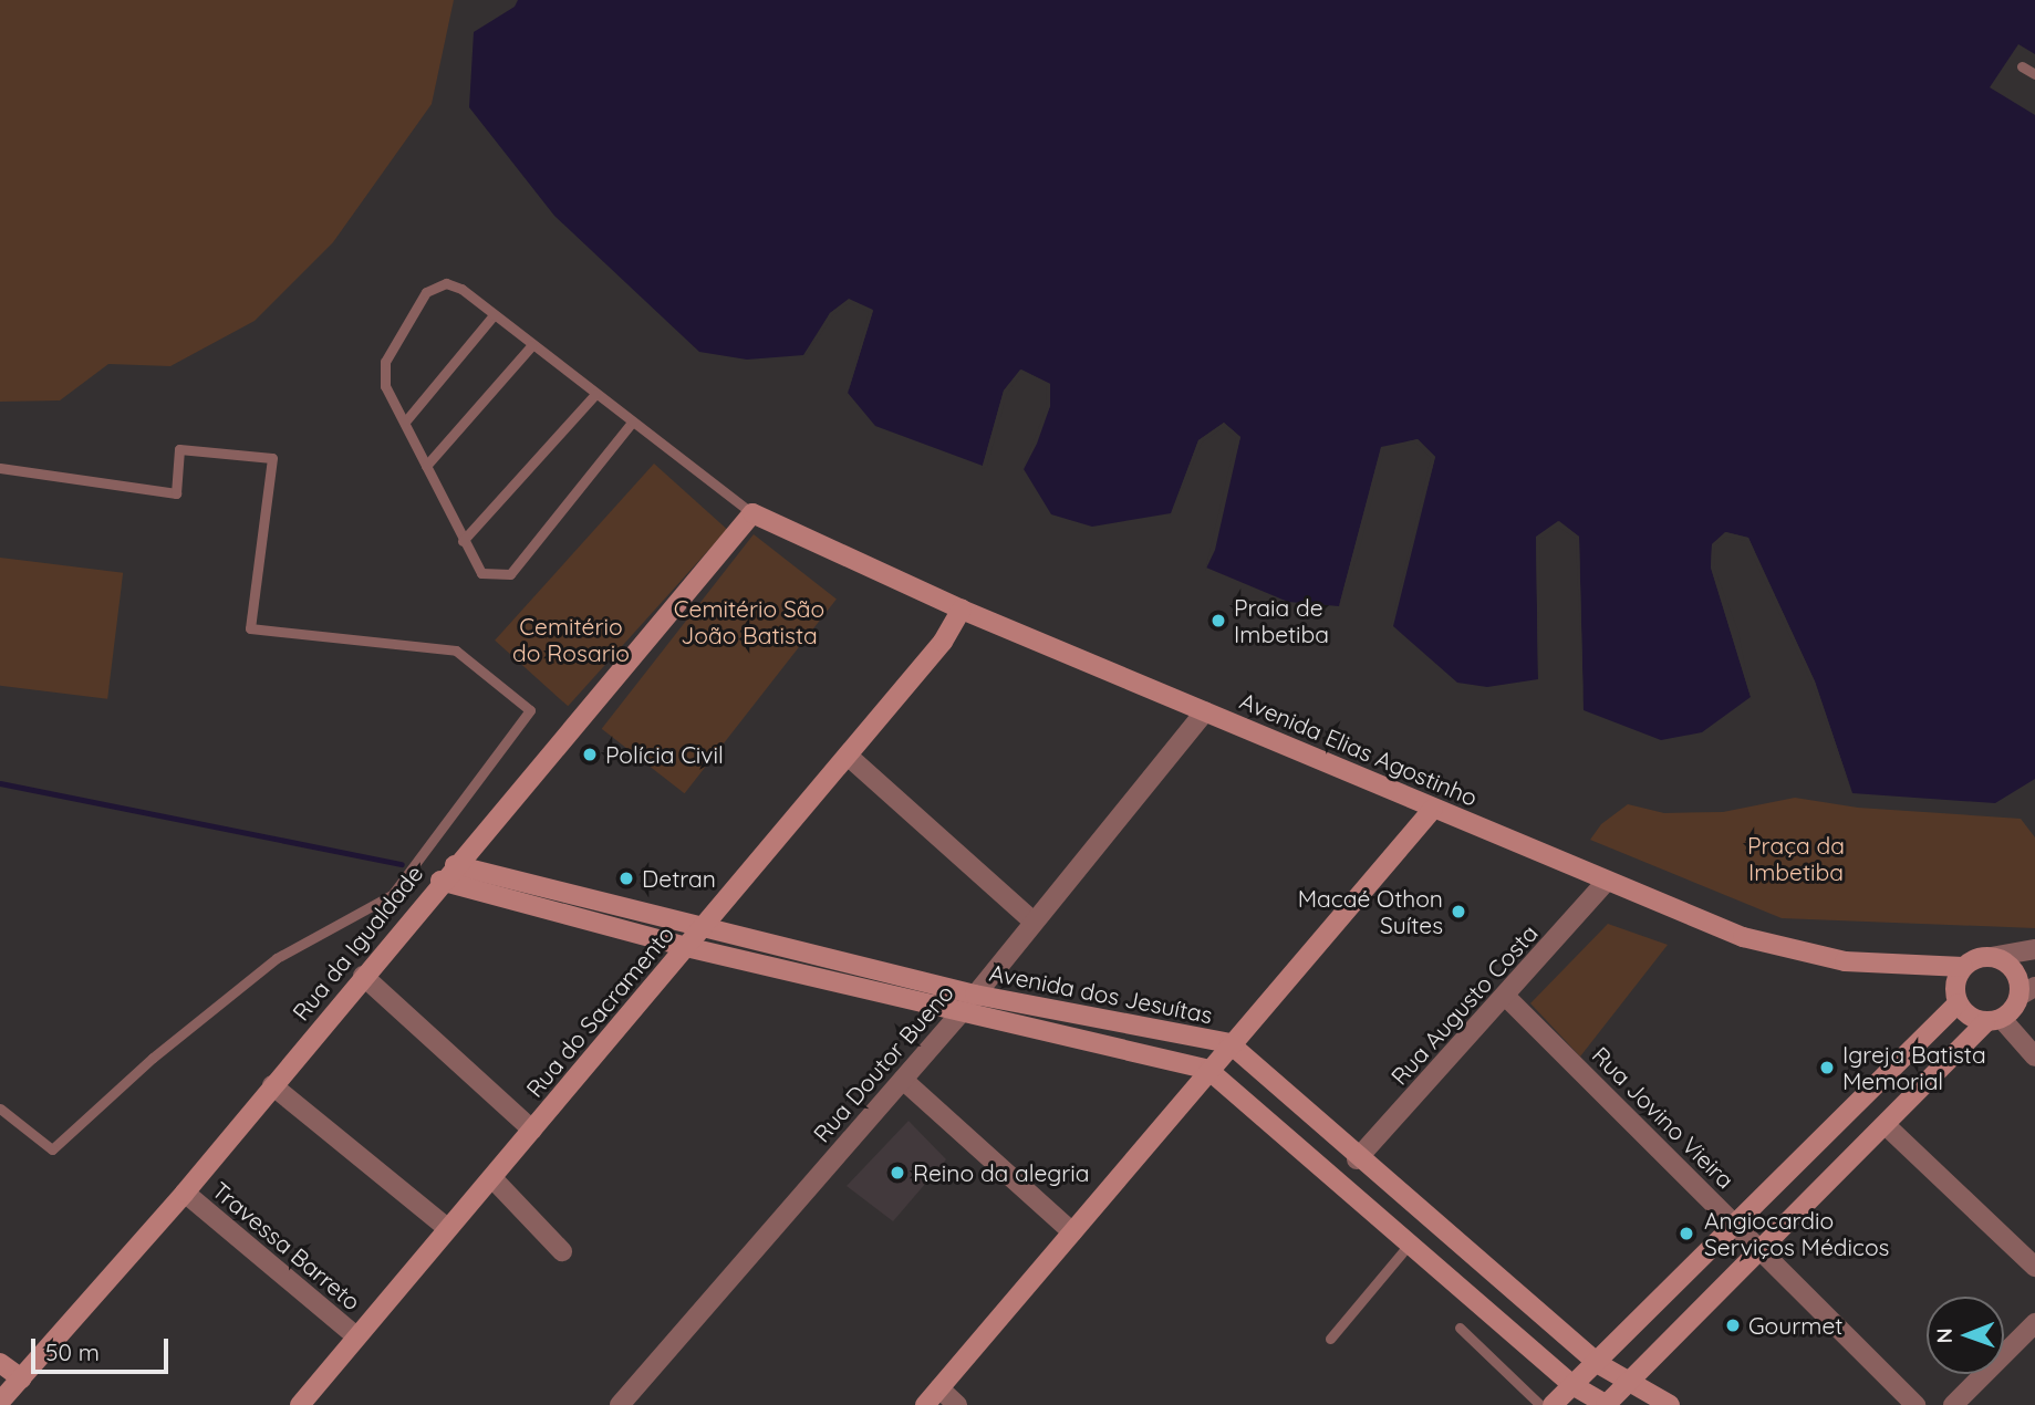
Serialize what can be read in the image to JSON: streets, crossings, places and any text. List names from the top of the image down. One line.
{"streets":{"street":["Avenida Elias Agostinho","Rua da Igualdade","Avenida dos Jesuítas","Rua Augusto Costa","Rua do Sacramento","Rua Doutor Bueno","Rua Jovino Vieira","Travessa Barreto"]},"crossings":[["Avenida Elias Agostinho","Rua da Igualdade"],["Avenida Elias Agostinho","Rua Augusto Costa"],["Avenida Elias Agostinho","Rua do Sacramento"],["Avenida Elias Agostinho","Rua Doutor Bueno"],["Rua da Igualdade","Avenida dos Jesuítas"],["Rua da Igualdade","Travessa Barreto"],["Avenida dos Jesuítas","Rua Augusto Costa"],["Avenida dos Jesuítas","Rua do Sacramento"],["Avenida dos Jesuítas","Rua Doutor Bueno"],["Rua Augusto Costa","Rua Jovino Vieira"],["Rua do Sacramento","Travessa Barreto"]],"parks":["Cemitério São João Batista","Cemitério do Rosario","Praça da Imbetiba"],"places":["Praia de Imbetiba","Polícia Civil","Detran","Macaé Othon Suítes","Igreja Batista Memorial","Reino da alegria","Angiocardio Serviços Médicos","Gourmet"],"scale_bar":"50 m","north":"left"}
